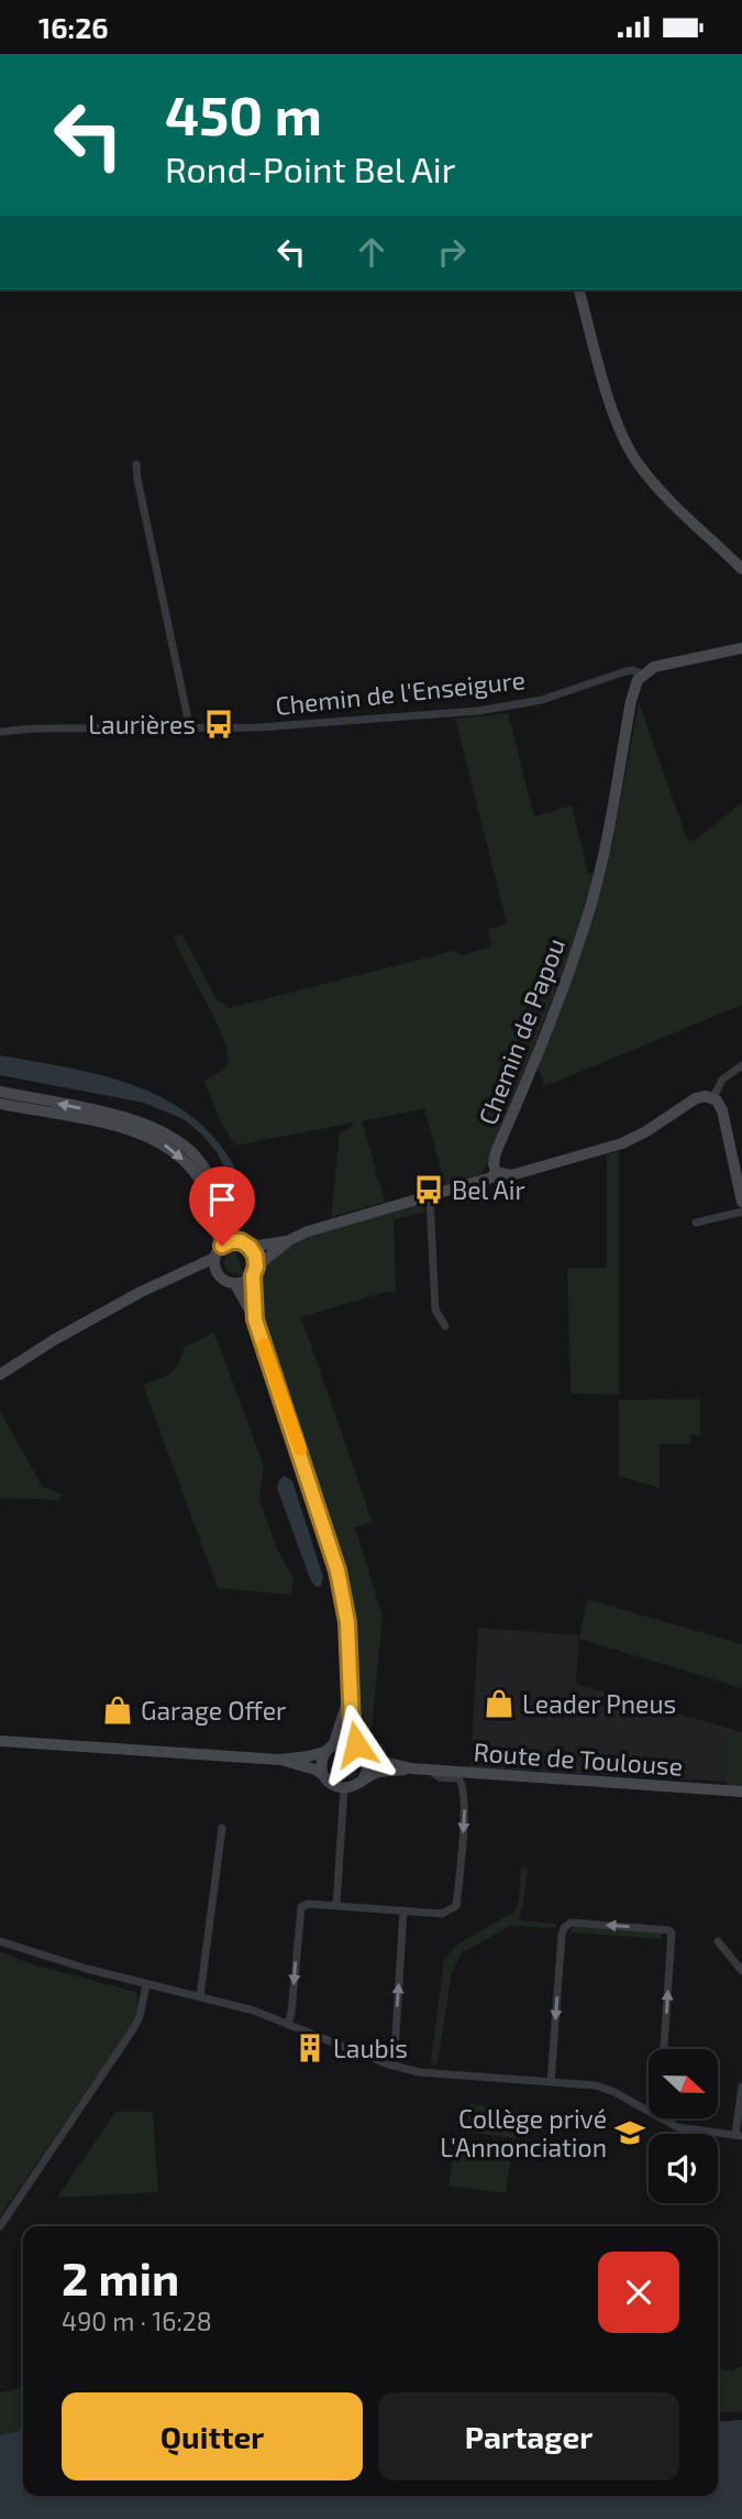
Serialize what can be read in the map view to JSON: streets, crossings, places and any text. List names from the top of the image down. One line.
{"streets":{"main road":["Chemin de l'Enseigure","Chemin de Papou","Route de Toulouse"]},"crossings":[["Chemin de l'Enseigure","Chemin de Papou"]],"places":{"bus stop":["Laurières","Bel Air"],"shop":["Leader Pneus","Garage Offer"],"building":["Laubis"],"school or university":["Collège privé L'Annonciation"]},"north":"right","page":{"status":"16:26","turn":["450 m","Rond-Point Bel Air"],"heading":["2 min","490 m · 16:28"],"buttons":["Quitter","Partager"]}}
